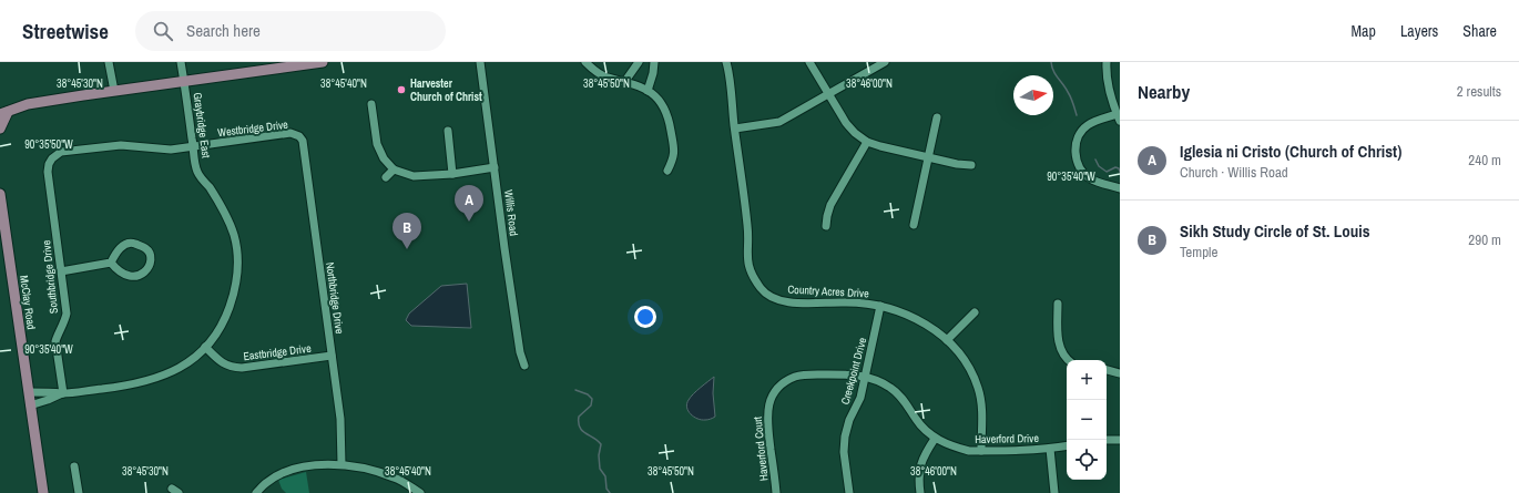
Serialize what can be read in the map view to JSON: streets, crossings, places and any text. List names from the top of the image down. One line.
{"streets":{"main road":["McClay Road"],"street":["Graybridge East","Westbridge Drive","Willis Road","Southbridge Drive","Country Acres Drive","Northbridge Drive","Eastbridge Drive","Creekpoint Drive","Haverford Drive","Haverford Court"]},"crossings":[["Graybridge East","Westbridge Drive"],["Graybridge East","Southbridge Drive"],["Graybridge East","McClay Road"],["Graybridge East","Eastbridge Drive"],["Westbridge Drive","Southbridge Drive"],["Westbridge Drive","Northbridge Drive"],["Country Acres Drive","Creekpoint Drive"],["Country Acres Drive","Haverford Drive"],["Northbridge Drive","Eastbridge Drive"],["Creekpoint Drive","Haverford Drive"],["Creekpoint Drive","Haverford Court"],["Haverford Drive","Haverford Court"]],"places":["Harvester Church of Christ"],"north":"right","page":{"header":"Streetwise","search":"Search here","nav":["Map","Layers","Share"],"heading":["Nearby","2 results"],"list":[{"mark":"A","name":"Iglesia ni Cristo (Church of Christ)","note":"Church · Willis Road","value":"240 m"},{"mark":"B","name":"Sikh Study Circle of St. Louis","note":"Temple","value":"290 m"}],"pins":["A","B"],"map_buttons":["+","−"]},"coordinates":["38°45'30\"N","38°45'40\"N","38°45'50\"N","38°46'00\"N","90°35'50\"W","90°35'40\"W"]}
